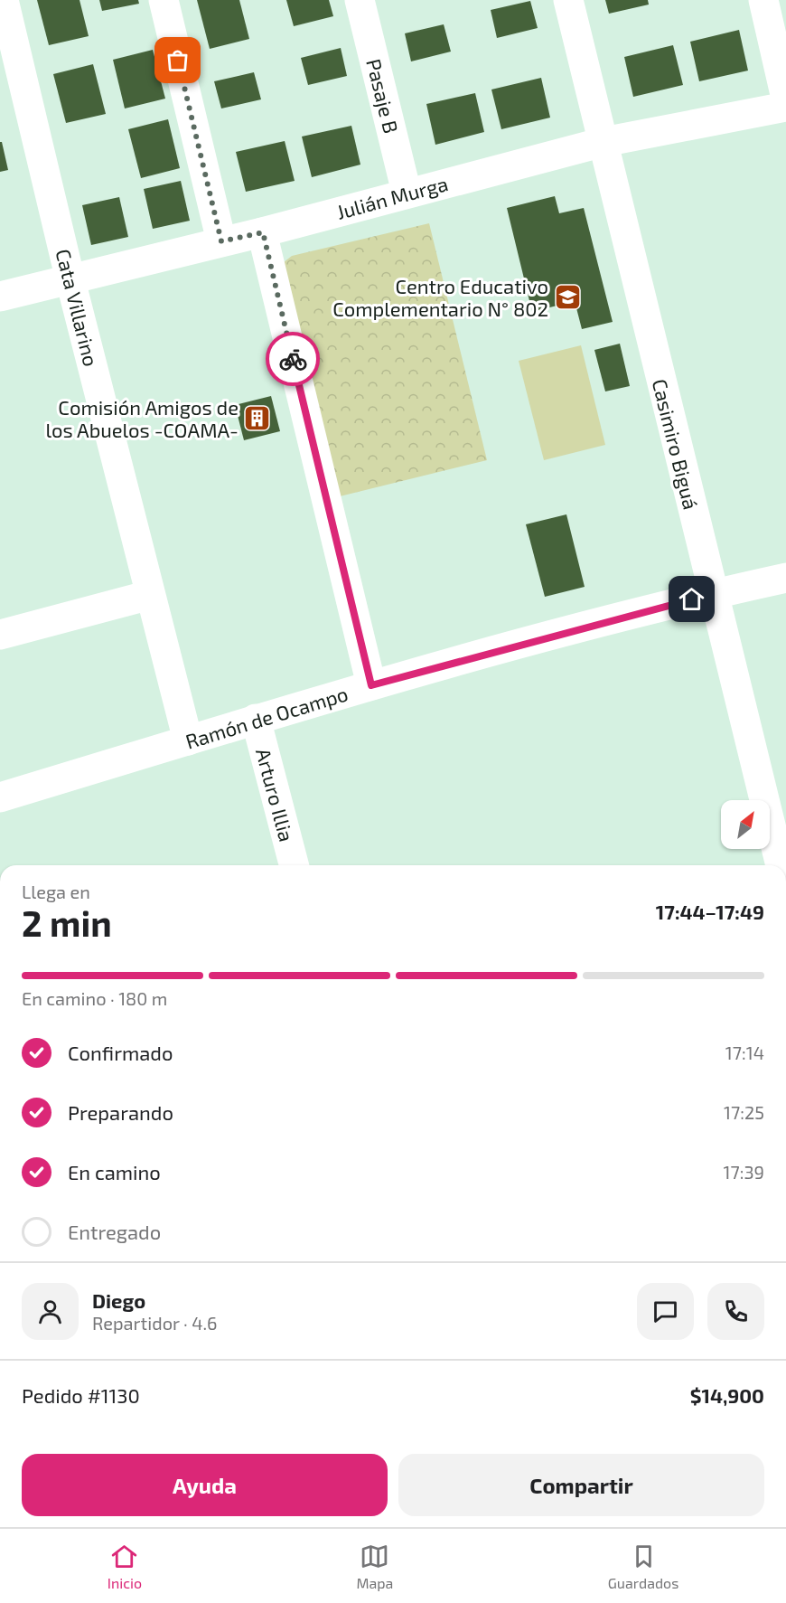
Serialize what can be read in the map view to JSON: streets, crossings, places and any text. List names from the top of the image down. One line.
{"streets":{"street":["Pasaje B","Julián Murga","Cata Villarino","Casimiro Biguá","Ramón de Ocampo","Arturo Illia"]},"crossings":[["Pasaje B","Julián Murga"],["Julián Murga","Cata Villarino"],["Julián Murga","Casimiro Biguá"],["Cata Villarino","Ramón de Ocampo"],["Casimiro Biguá","Ramón de Ocampo"],["Ramón de Ocampo","Arturo Illia"]],"places":{"school or university":["Centro Educativo Complementario N° 802"],"building":["Comisión Amigos de los Abuelos -COAMA-"]},"north":"top right","page":{"heading":["2 min","Llega en","17:44–17:49"],"panel":["Diego","Repartidor · 4.6","Pedido #1130","$14,900"],"bar":"En camino · 180 m","list":[["Confirmado","17:14"],["Preparando","17:25"],["En camino","17:39"],"Entregado"],"buttons":["Ayuda","Compartir"],"tabs":["Inicio","Mapa","Guardados"]}}
